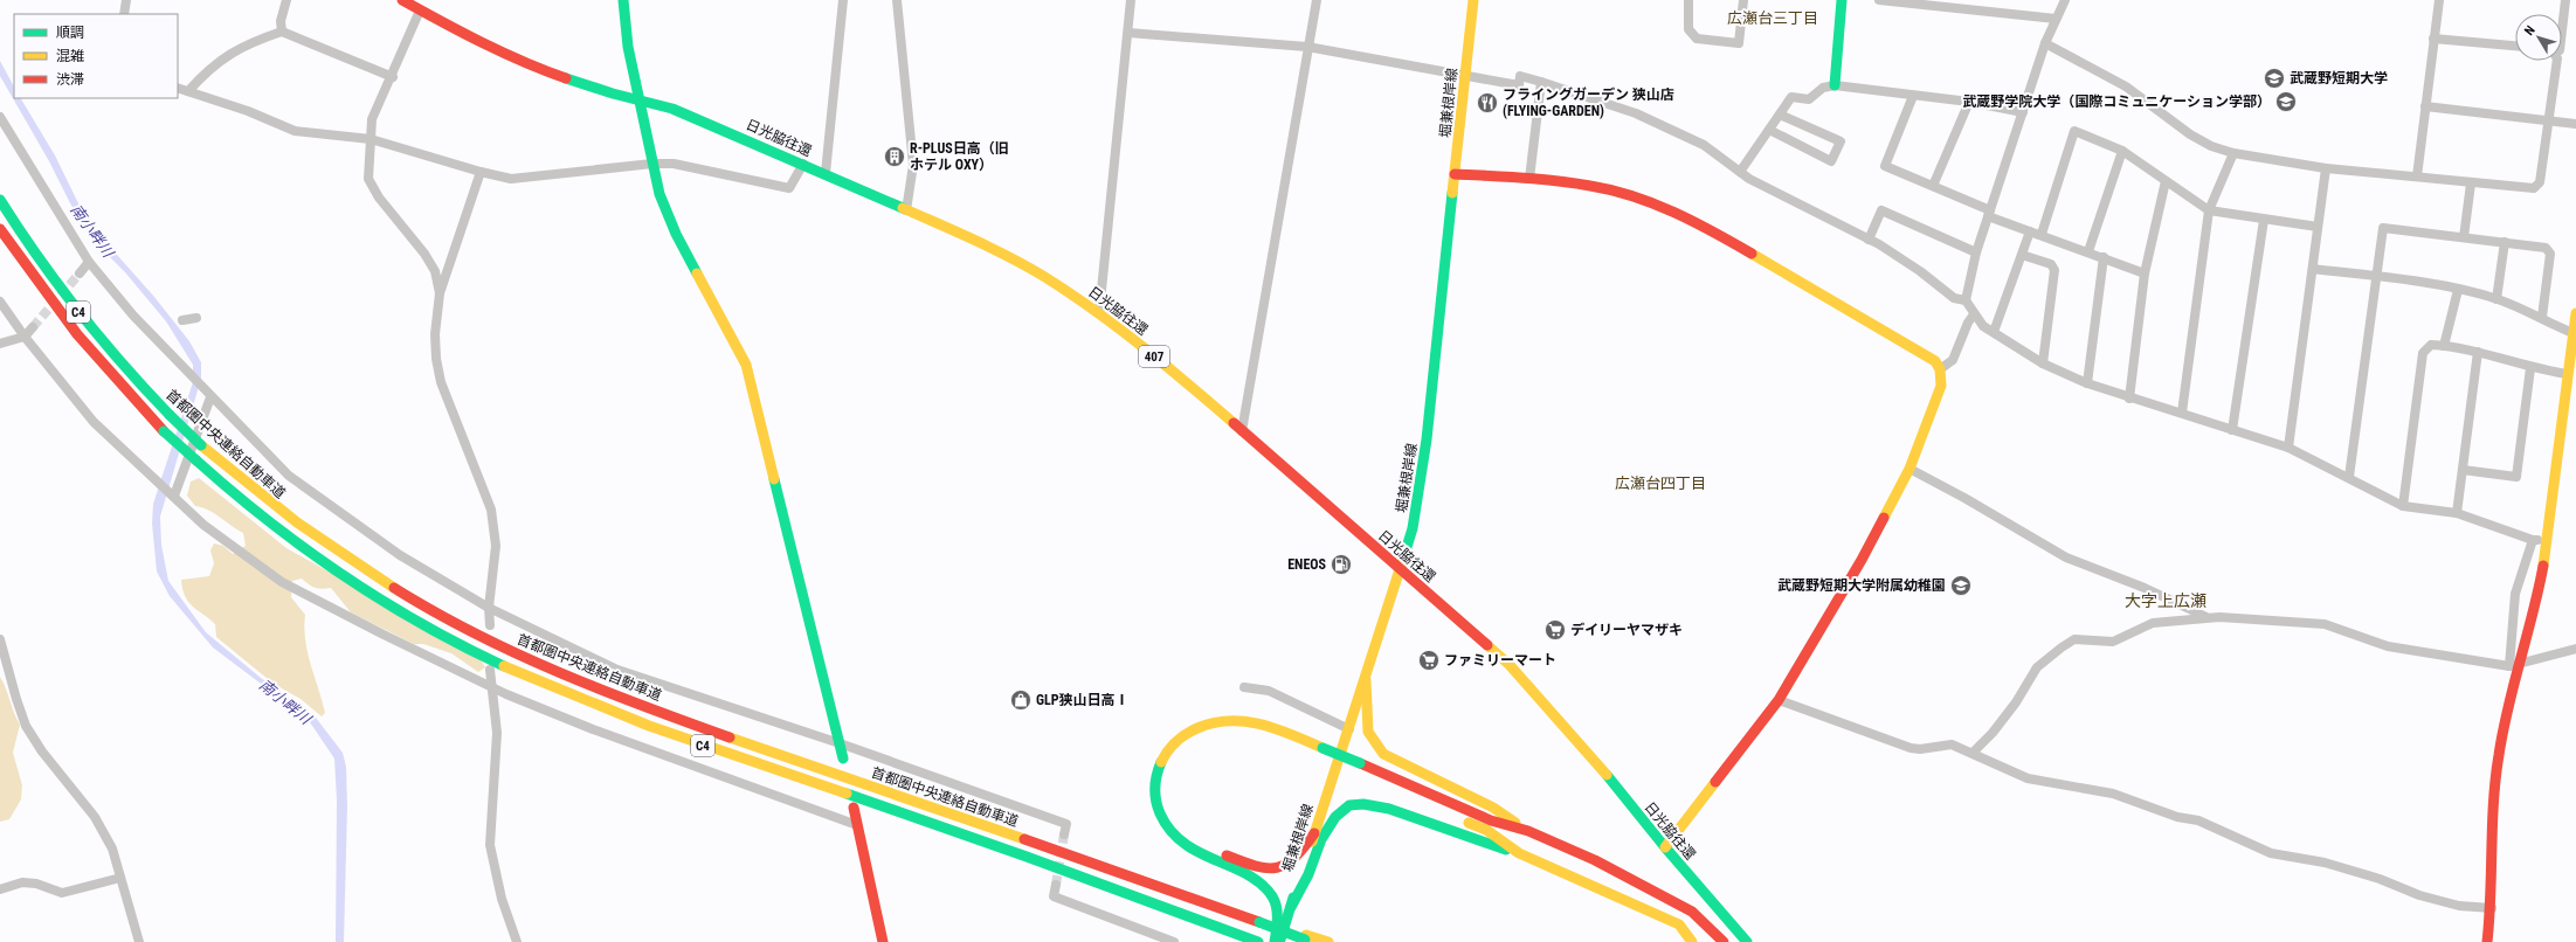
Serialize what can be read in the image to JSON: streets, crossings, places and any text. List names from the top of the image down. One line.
{"streets":{"main road":["堀兼根岸線","日光脇往還","C4","407","首都圏中央連絡自動車道"]},"crossings":[["堀兼根岸線","日光脇往還"]],"districts":["広瀬台三丁目","広瀬台四丁目","大字上広瀬"],"water":["南小畔川"],"places":{"school or university":["武蔵野短期大学","武蔵野学院大学（国際コミュニケーション学部）","武蔵野短期大学附属幼稚園"],"restaurant":["フライングガーデン 狭山店 (FLYING-GARDEN)"],"building":["R-PLUS日高（旧 ホテル OXY）"],"fuel station":["ENEOS"],"supermarket":["デイリーヤマザキ","ファミリーマート"],"shop":["GLP狭山日高Ⅰ"]},"legend":["順調","混雑","渋滞"],"north":"top left"}
